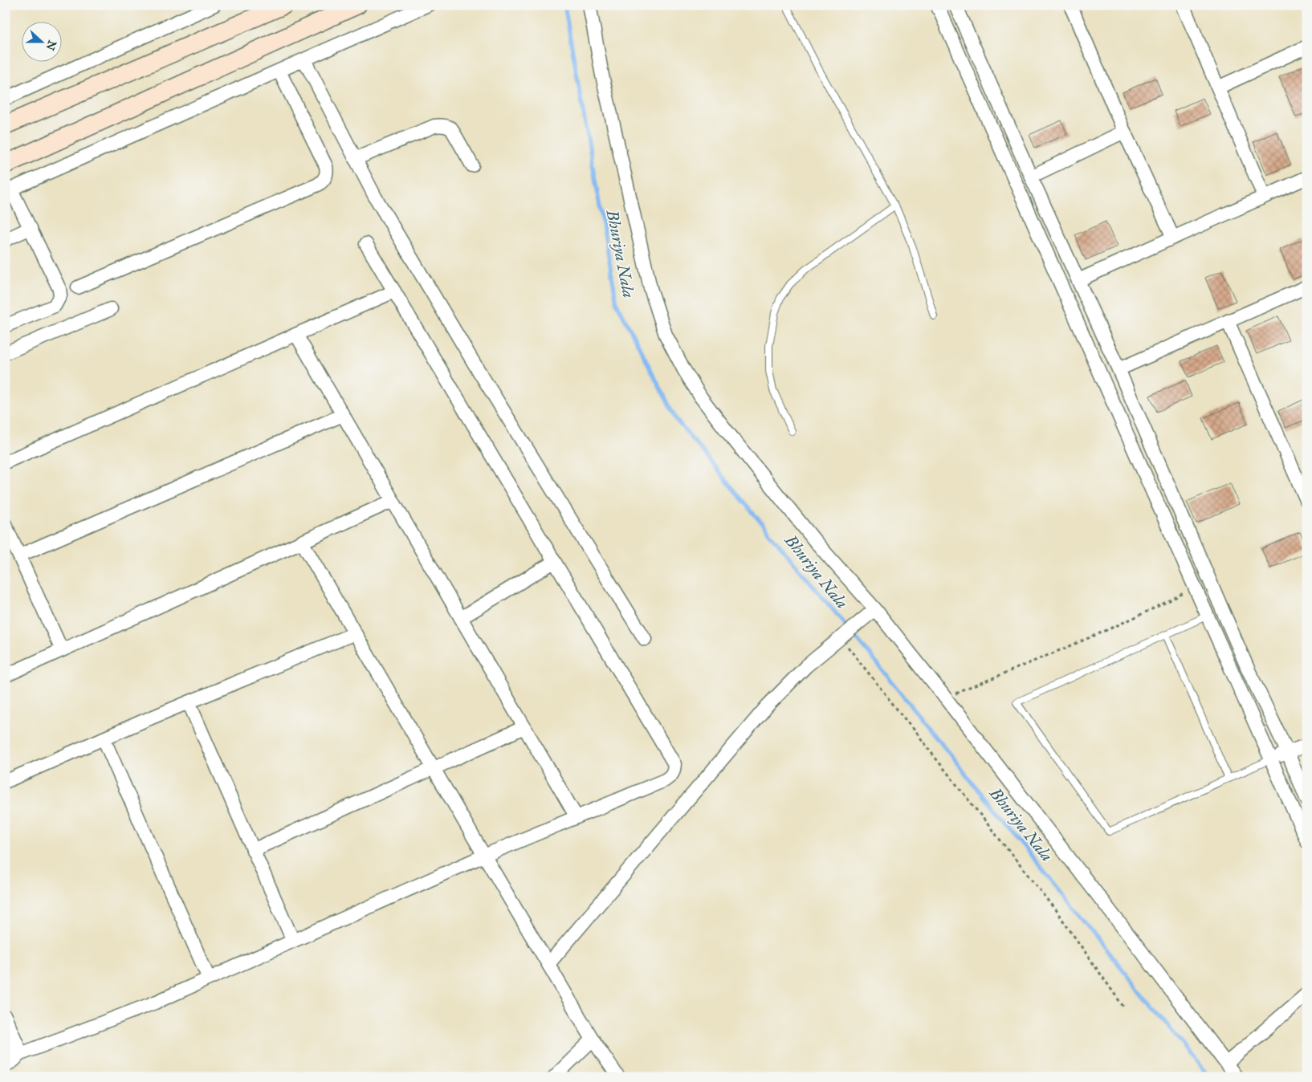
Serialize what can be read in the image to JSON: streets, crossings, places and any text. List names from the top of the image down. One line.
{"water":["Bhuriya Nala"],"north":"right"}
